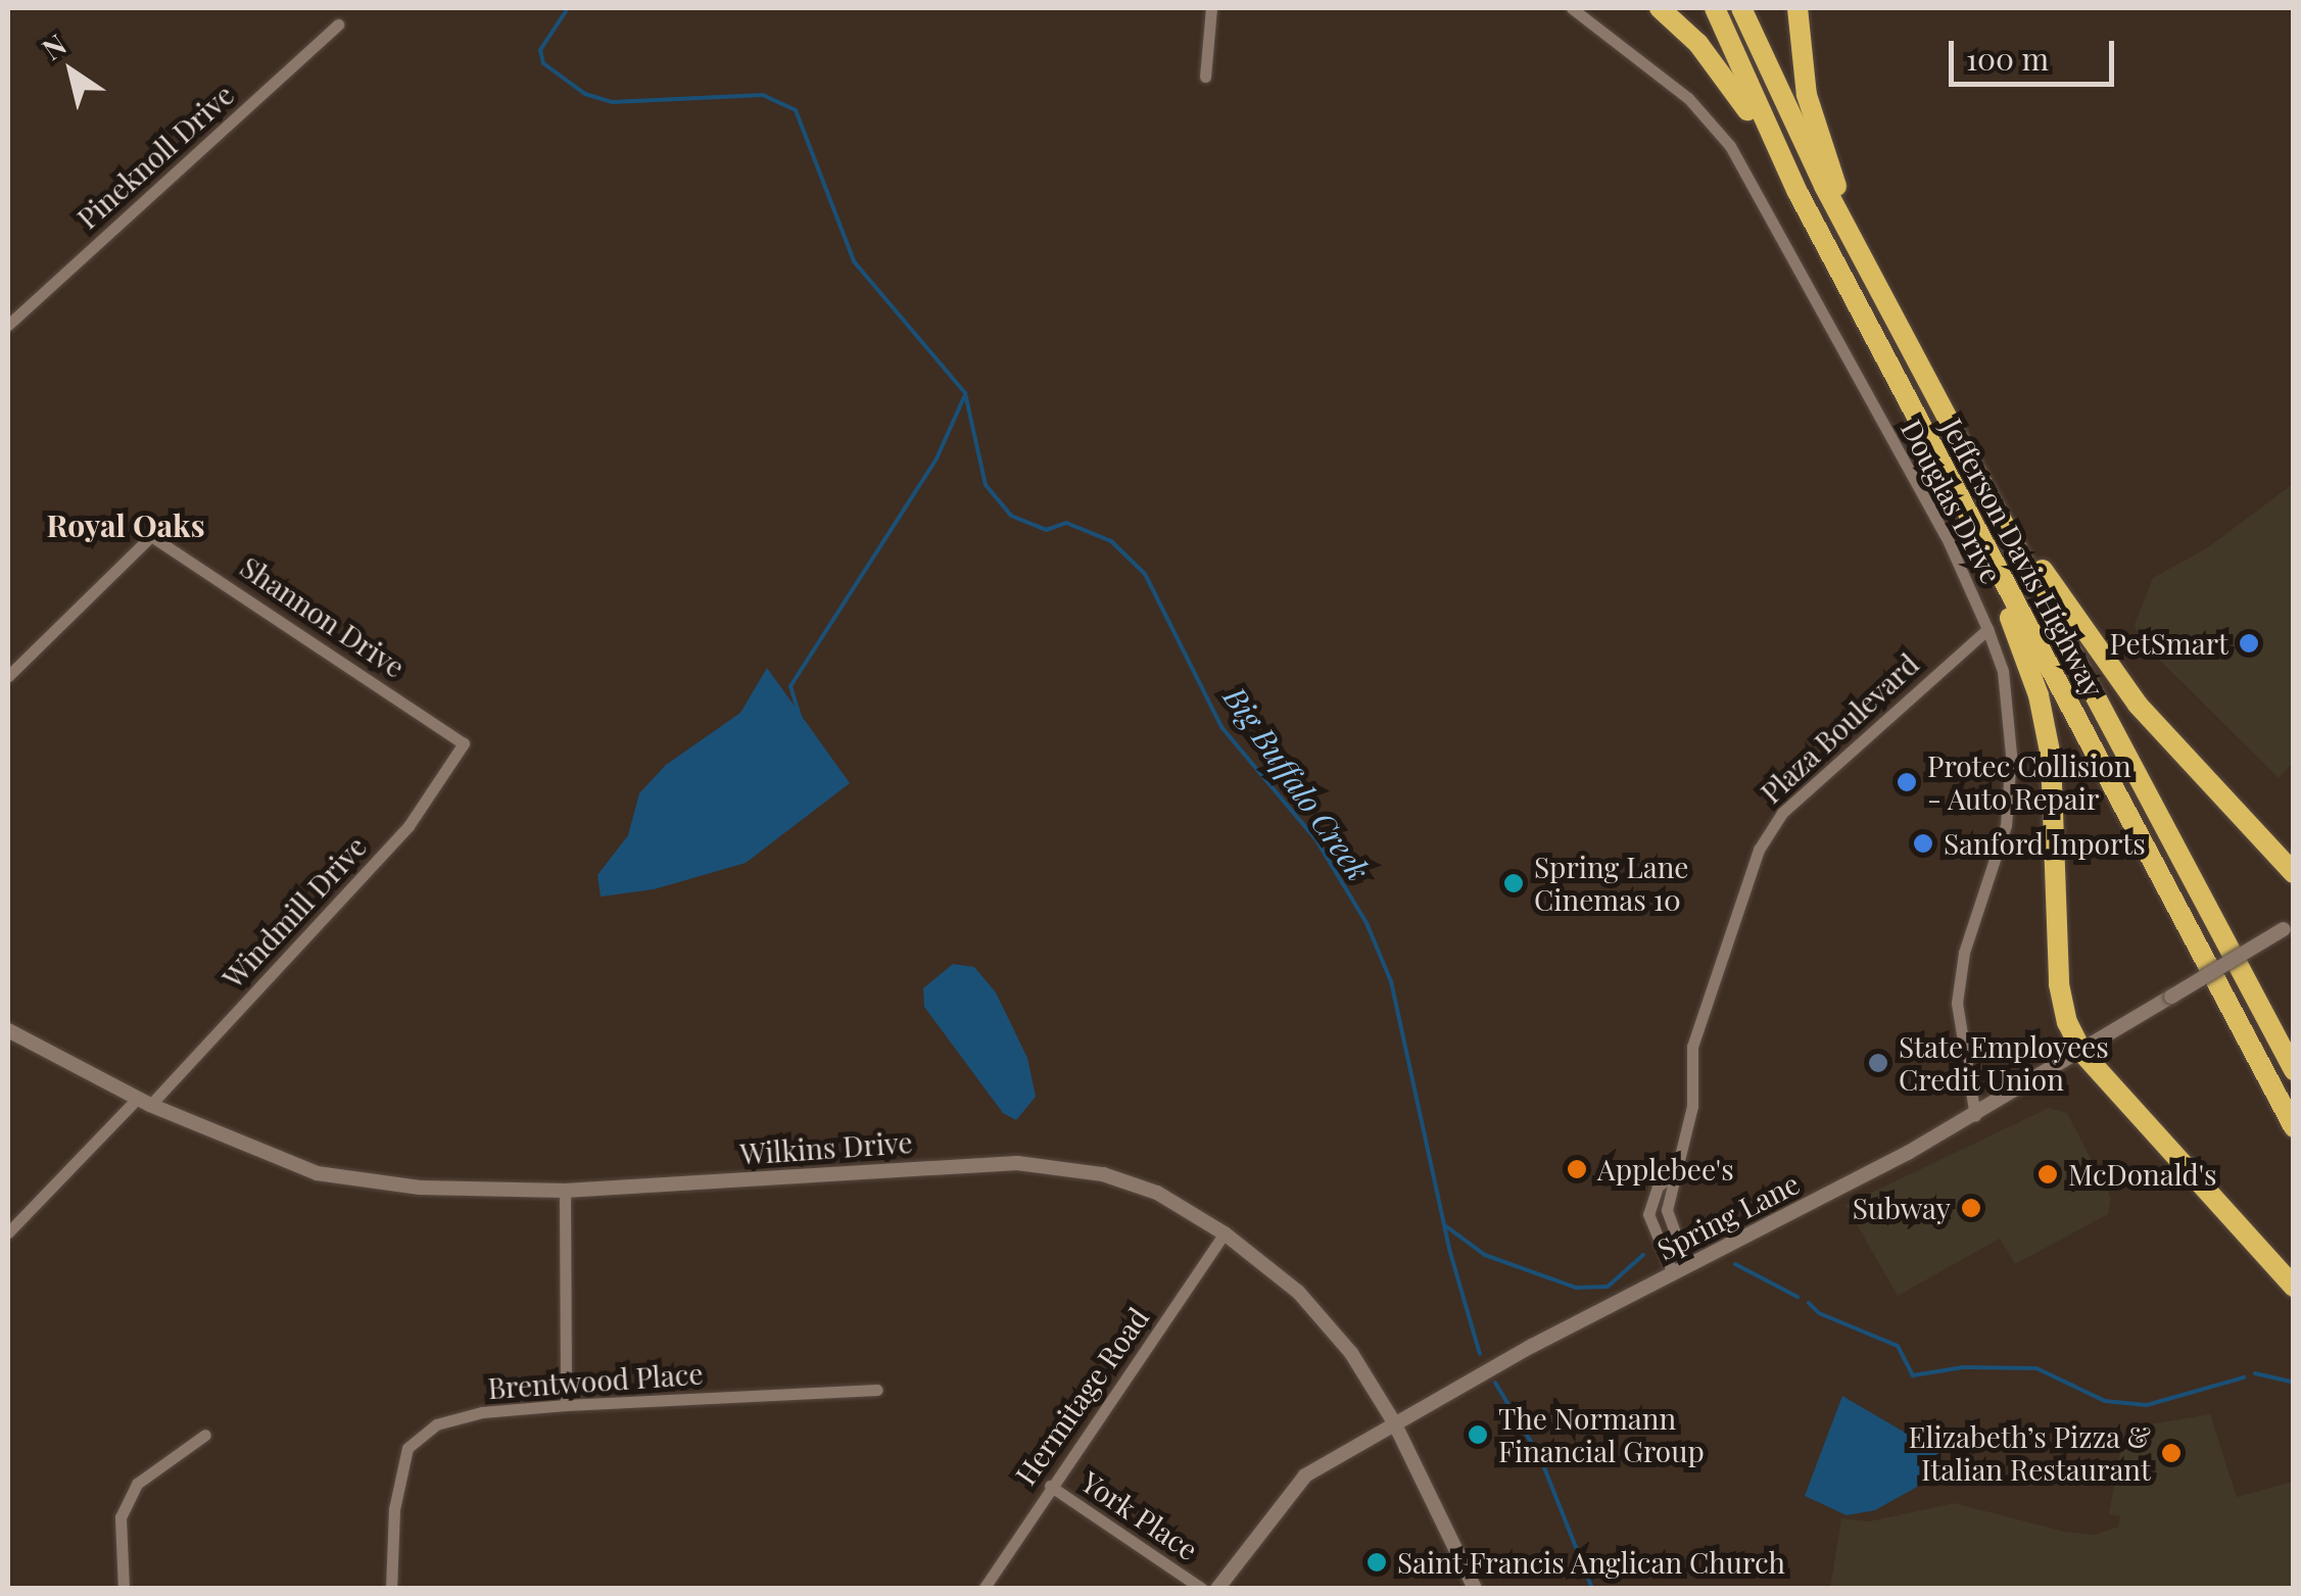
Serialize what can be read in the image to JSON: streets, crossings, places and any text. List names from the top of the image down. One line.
{"streets":{"highway":["Jefferson Davis Highway"],"street":["Pineknoll Drive","Douglas Drive","Shannon Drive","Plaza Boulevard","Windmill Drive","Wilkins Drive","Spring Lane","Brentwood Place","Hermitage Road","York Place"]},"crossings":[["Douglas Drive","Plaza Boulevard"],["Douglas Drive","Spring Lane"],["Shannon Drive","Windmill Drive"],["Plaza Boulevard","Spring Lane"],["Windmill Drive","Wilkins Drive"],["Wilkins Drive","Spring Lane"],["Wilkins Drive","Hermitage Road"],["Hermitage Road","York Place"]],"districts":["Royal Oaks"],"water":["Big Buffalo Creek"],"places":["PetSmart","Protec Collision - Auto Repair","Sanford Inports","Spring Lane Cinemas 10","State Employees Credit Union","Applebee's","McDonald's","Subway","The Normann Financial Group","Elizabeth’s Pizza & Italian Restaurant","Saint Francis Anglican Church"],"scale_bar":"100 m","north":"top left"}
